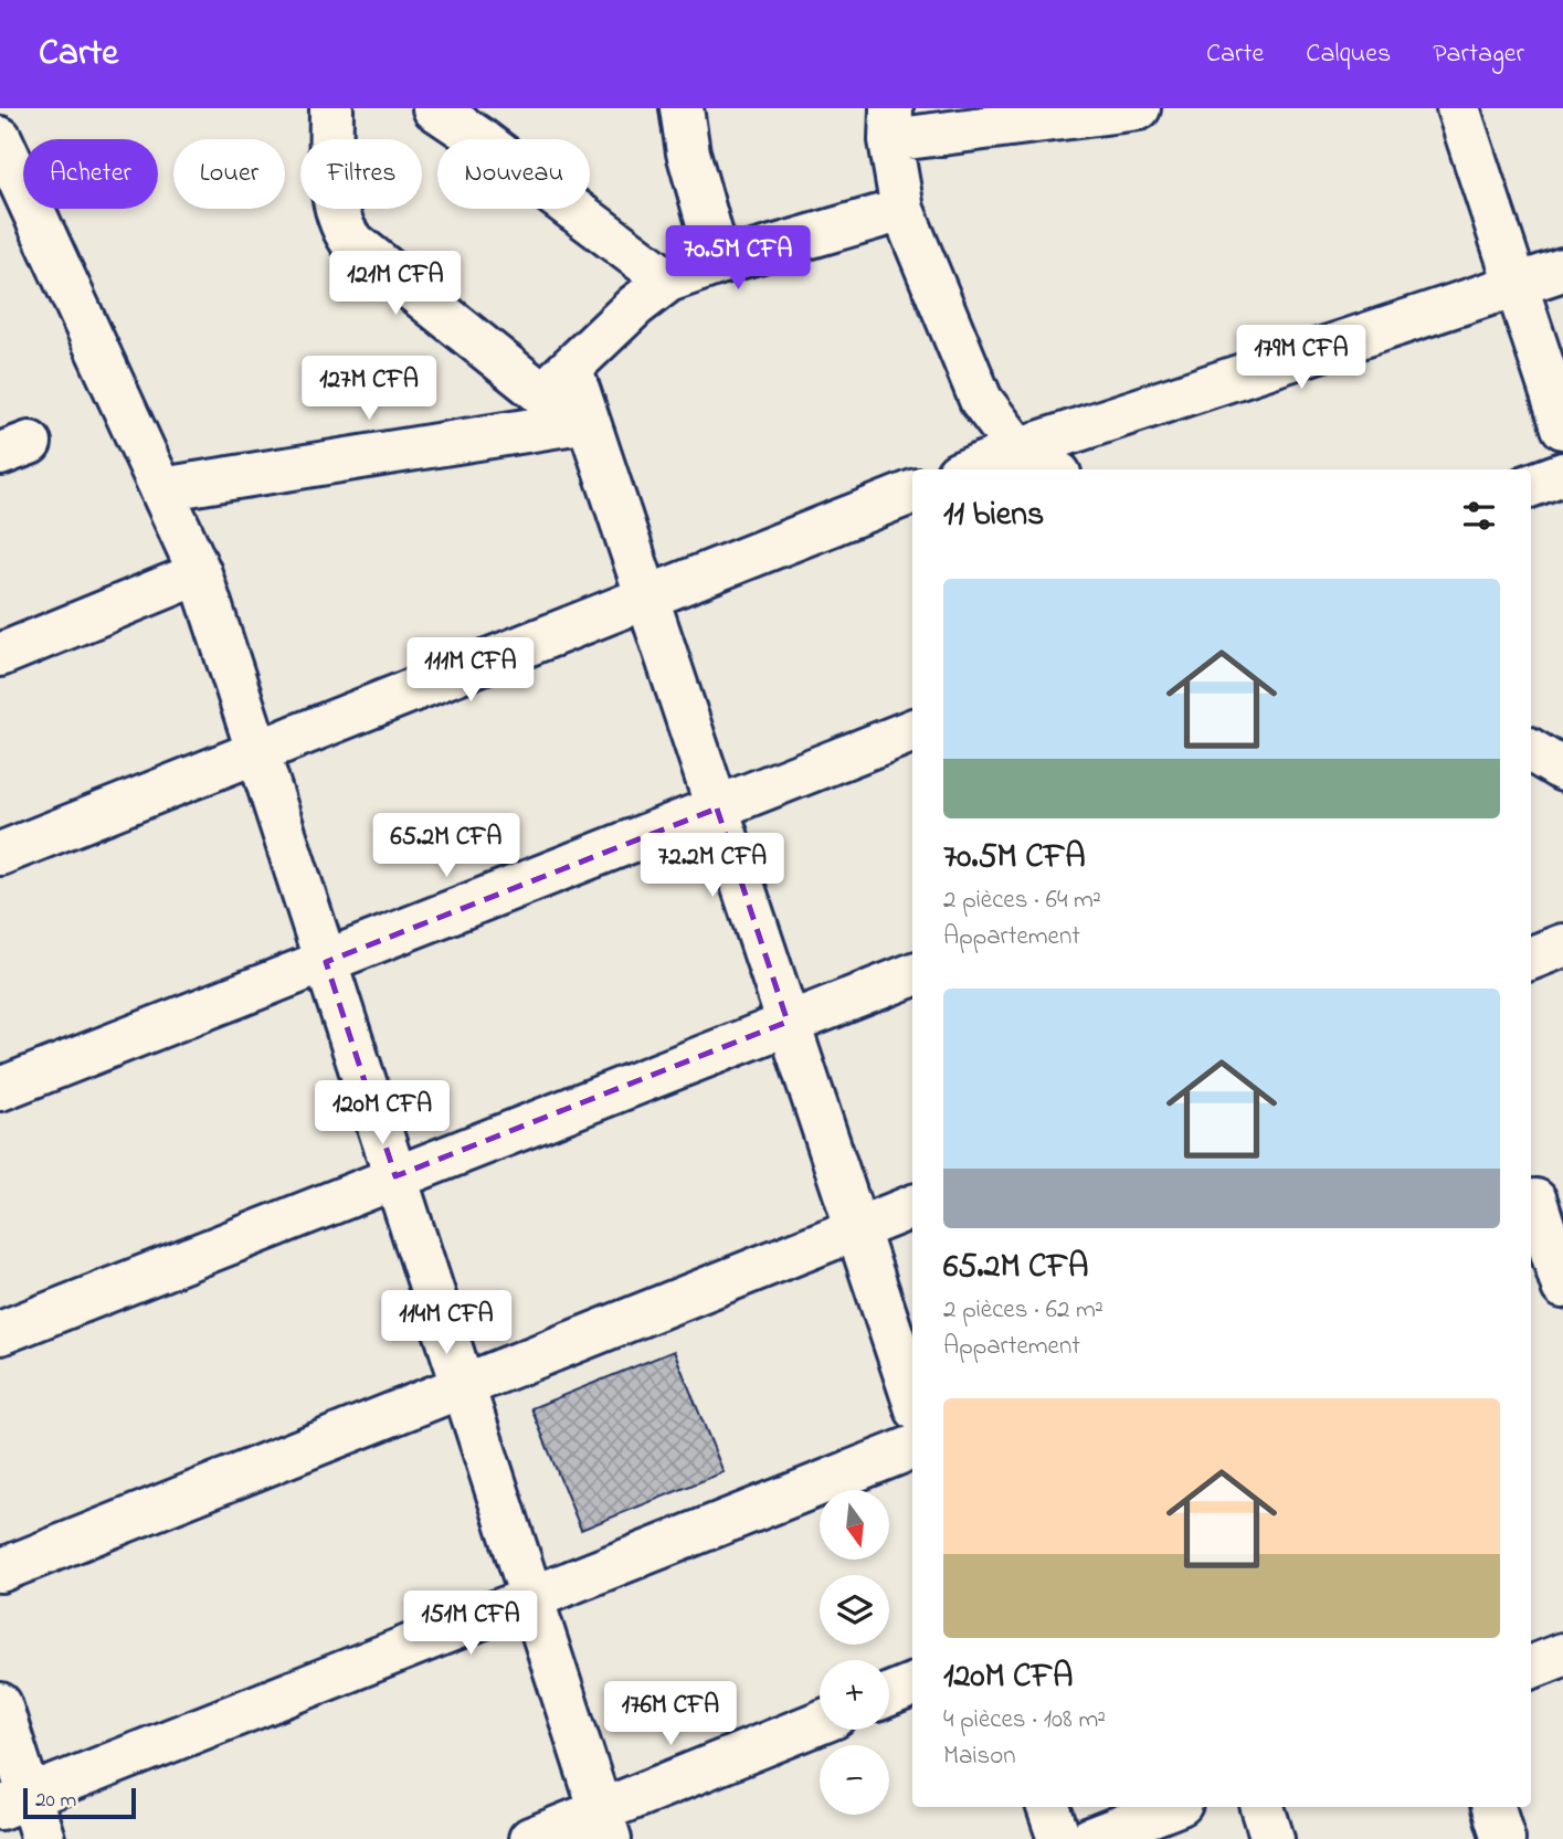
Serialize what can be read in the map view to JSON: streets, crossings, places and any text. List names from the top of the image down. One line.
{"scale_bar":"20 m","north":"bottom","page":{"header":"Carte","nav":["Carte","Calques","Partager"],"chip":["Acheter","Louer","Filtres","Nouveau"],"price":["70.5M CFA","121M CFA","179M CFA","127M CFA","111M CFA","65.2M CFA","72.2M CFA","120M CFA","114M CFA","151M CFA","176M CFA"],"heading":"11 biens","list":[{"name":"70.5M CFA","note":"2 pièces · 64 m² · Appartement"},{"name":"65.2M CFA","note":"2 pièces · 62 m² · Appartement"},{"name":"120M CFA","note":"4 pièces · 108 m² · Maison"}],"map_buttons":["+","−"],"scale":"20 m"}}
